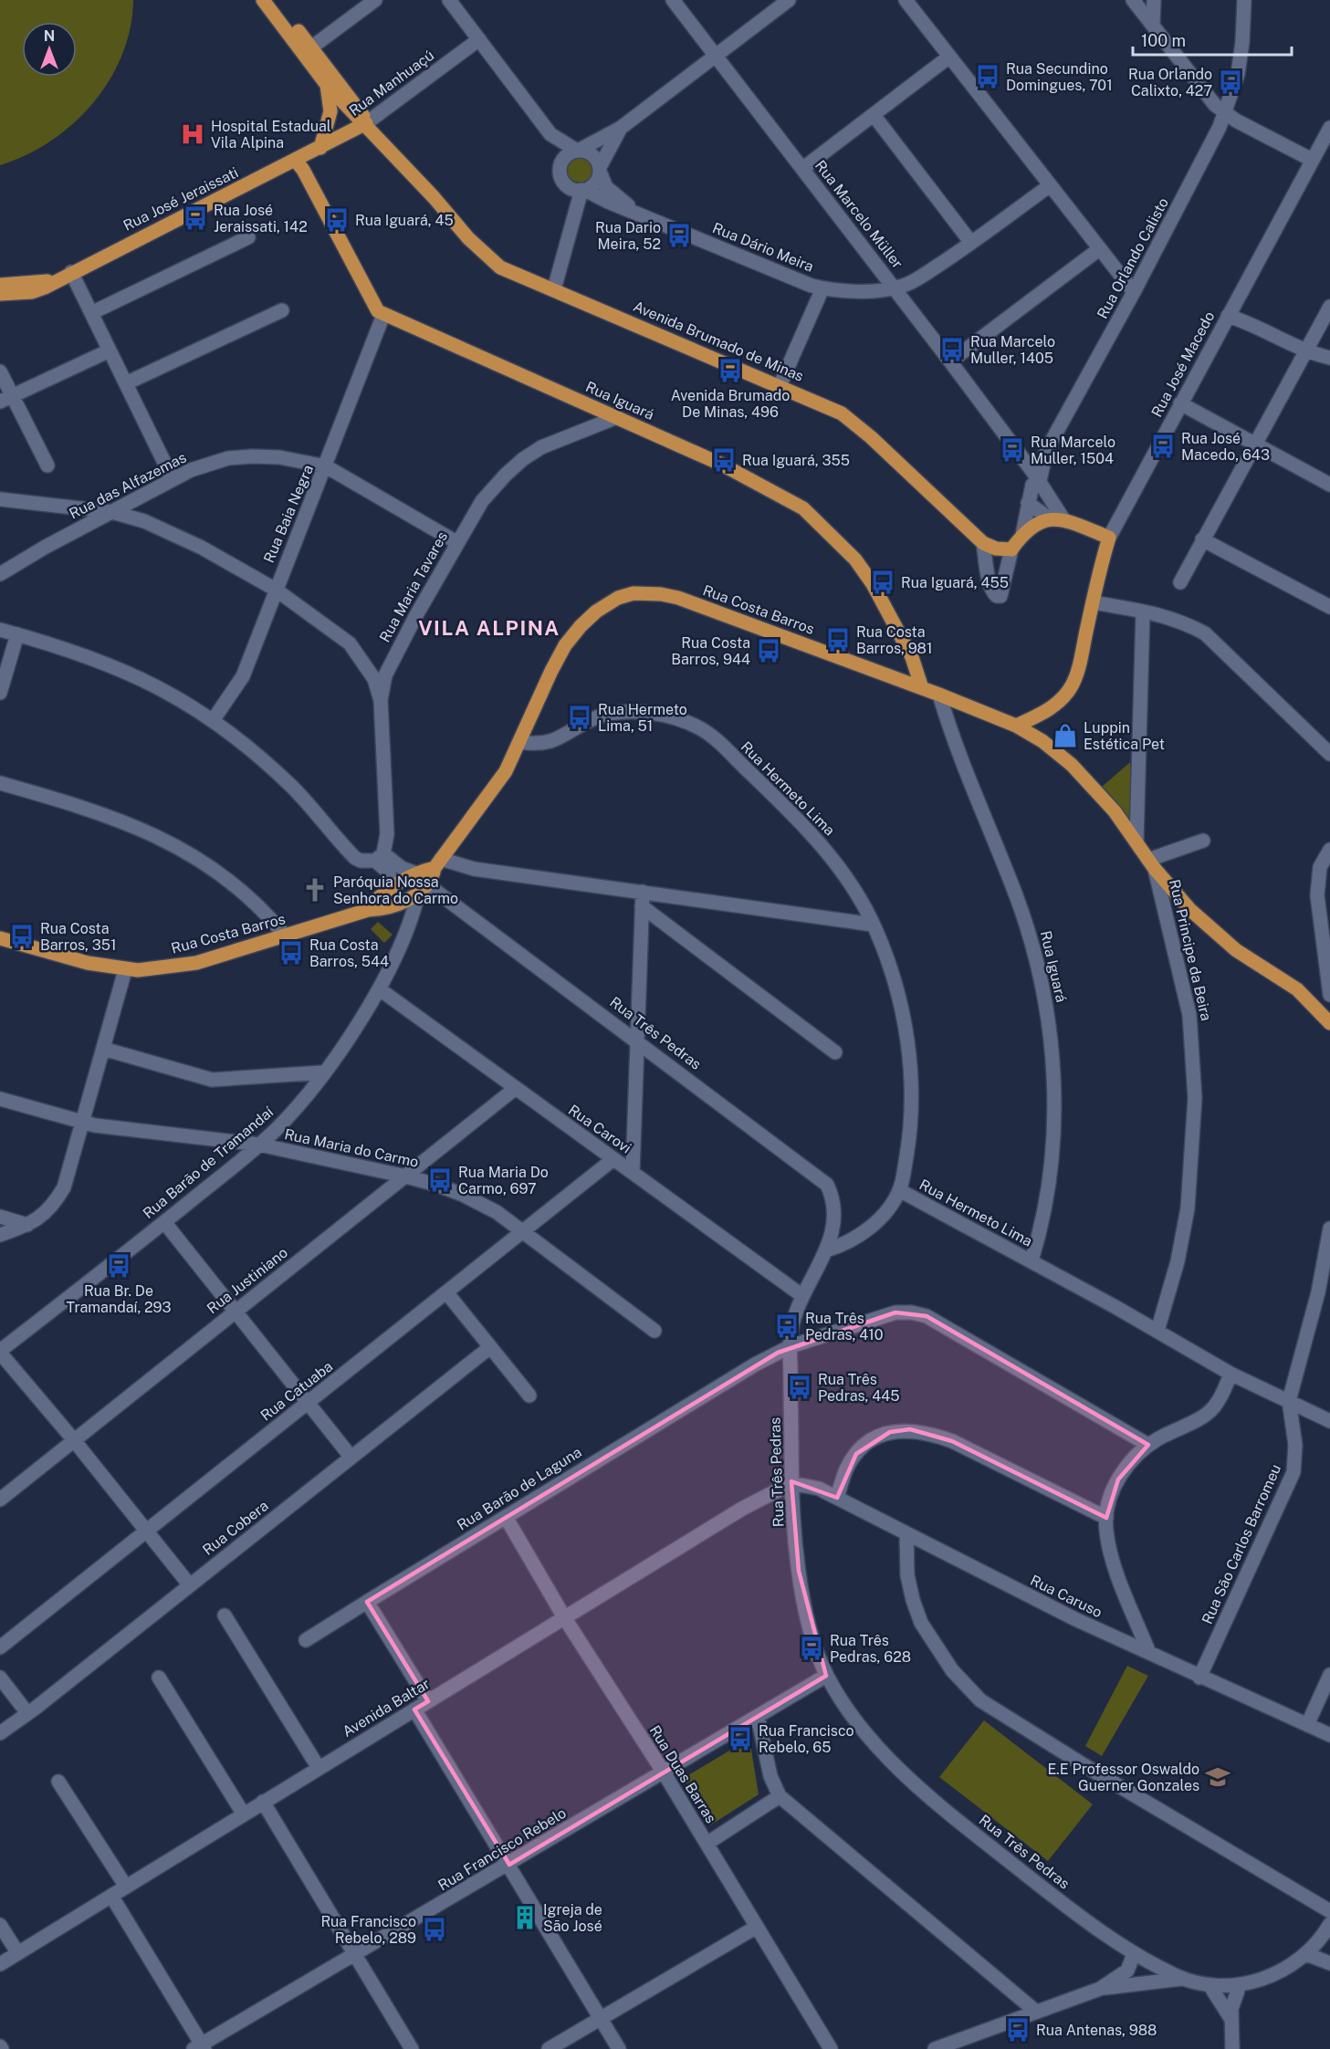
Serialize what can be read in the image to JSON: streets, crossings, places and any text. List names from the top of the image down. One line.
{"streets":{"main road":["Rua Manhuaçú","Rua José Jeraissati","Avenida Brumado de Minas","Rua José Macedo","Rua Iguará","Rua Costa Barros"],"street":["Rua Marcelo Müller","Rua Dário Meira","Rua Orlando Calisto","Rua das Alfazemas","Rua Baia Negra","Rua Maria Tavares","Rua Hermeto Lima","Rua Principe da Beira","Rua Três Pedras","Rua Carovi","Rua Maria do Carmo","Rua Barão de Tramandaí","Rua Justiniano","Rua Catuaba","Rua Barão de Laguna","Rua Cobera","Rua São Carlos Barromeu","Rua Caruso","Avenida Baltar","Rua Duas Barras","Rua Francisco Rebelo"]},"crossings":[["Rua Manhuaçú","Rua José Jeraissati"],["Rua Manhuaçú","Avenida Brumado de Minas"],["Rua José Jeraissati","Rua Iguará"],["Rua Marcelo Müller","Rua Dário Meira"],["Rua Marcelo Müller","Rua Orlando Calisto"],["Rua José Macedo","Rua Costa Barros"],["Rua Iguará","Rua Baia Negra"],["Rua Iguará","Rua Maria Tavares"],["Rua Iguará","Rua Costa Barros"],["Rua Iguará","Rua Hermeto Lima"],["Rua das Alfazemas","Rua Baia Negra"],["Rua das Alfazemas","Rua Maria Tavares"],["Rua Maria Tavares","Rua Três Pedras"],["Rua Costa Barros","Rua Hermeto Lima"],["Rua Costa Barros","Rua Principe da Beira"],["Rua Costa Barros","Rua Três Pedras"],["Rua Costa Barros","Rua Barão de Tramandaí"],["Rua Hermeto Lima","Rua Principe da Beira"],["Rua Hermeto Lima","Rua São Carlos Barromeu"],["Rua Três Pedras","Rua Carovi"],["Rua Três Pedras","Rua Barão de Tramandaí"],["Rua Três Pedras","Rua Barão de Laguna"],["Rua Três Pedras","Rua Caruso"],["Rua Três Pedras","Avenida Baltar"],["Rua Três Pedras","Rua Francisco Rebelo"],["Rua Carovi","Rua Barão de Tramandaí"],["Rua Carovi","Rua Justiniano"],["Rua Carovi","Rua Catuaba"],["Rua Maria do Carmo","Rua Barão de Tramandaí"],["Rua Maria do Carmo","Rua Justiniano"],["Rua Maria do Carmo","Rua Catuaba"],["Rua Barão de Laguna","Rua Duas Barras"],["Rua São Carlos Barromeu","Rua Caruso"],["Rua Caruso","Avenida Baltar"],["Avenida Baltar","Rua Duas Barras"],["Rua Duas Barras","Rua Francisco Rebelo"]],"districts":["VILA ALPINA"],"places":{"bus stop":["Rua Secundino Domingues, 701","Rua Orlando Calixto, 427","Rua José Jeraissati, 142","Rua Iguará, 45","Rua Dario Meira, 52","Rua Marcelo Muller, 1405","Avenida Brumado De Minas, 496","Rua José Macedo, 643","Rua Marcelo Muller, 1504","Rua Iguará, 355","Rua Iguará, 455","Rua Costa Barros, 981","Rua Costa Barros, 944","Rua Hermeto Lima, 51","Rua Costa Barros, 351","Rua Costa Barros, 544","Rua Maria Do Carmo, 697","Rua Br. De Tramandaí, 293","Rua Três Pedras, 410","Rua Três Pedras, 445","Rua Três Pedras, 628","Rua Francisco Rebelo, 65","Rua Francisco Rebelo, 289","Rua Antenas, 988"],"hospital":["Hospital Estadual Vila Alpina"],"shop":["Luppin Estética Pet"],"church":["Paróquia Nossa Senhora do Carmo"],"school or university":["E.E Professor Oswaldo Guerner Gonzales"],"building":["Igreja de São José"]},"scale_bar":"100 m","north":"top"}
